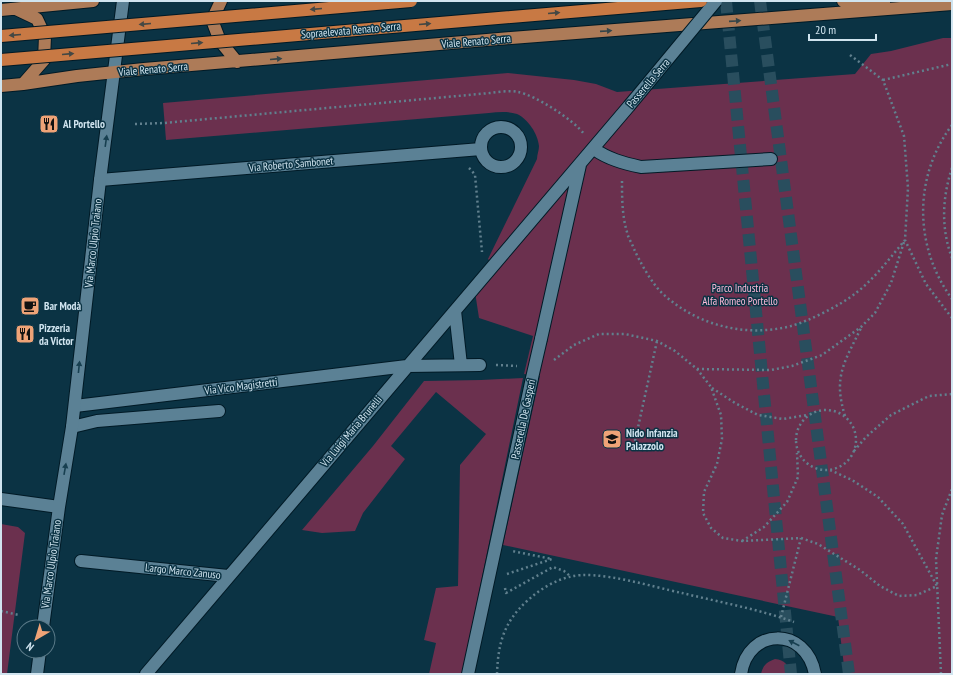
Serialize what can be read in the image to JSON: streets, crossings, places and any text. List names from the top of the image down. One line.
{"streets":{"highway":["Sopraelevata Renato Serra"],"main road":["Viale Renato Serra"],"street":["Passerella Serra","Via Roberto Sambonet","Via Marco Ulpio Traiano","Via Vico Magistretti","Passerella De Gasperi","Via Luigi Maria Brunelli","Largo Marco Zanuso"]},"crossings":[["Viale Renato Serra","Via Marco Ulpio Traiano"],["Passerella Serra","Passerella De Gasperi"],["Passerella Serra","Via Luigi Maria Brunelli"],["Via Roberto Sambonet","Via Marco Ulpio Traiano"],["Via Marco Ulpio Traiano","Via Vico Magistretti"],["Via Vico Magistretti","Via Luigi Maria Brunelli"],["Via Luigi Maria Brunelli","Largo Marco Zanuso"]],"one_way":["Viale Renato Serra","Via Marco Ulpio Traiano"],"parks":["Parco Industria Alfa Romeo Portello"],"places":{"restaurant":["Al Portello","Pizzeria da Victor"],"cafe":["Bar Modà"],"school or university":["Nido Infanzia Palazzolo"]},"scale_bar":"20 m","north":"bottom left"}
